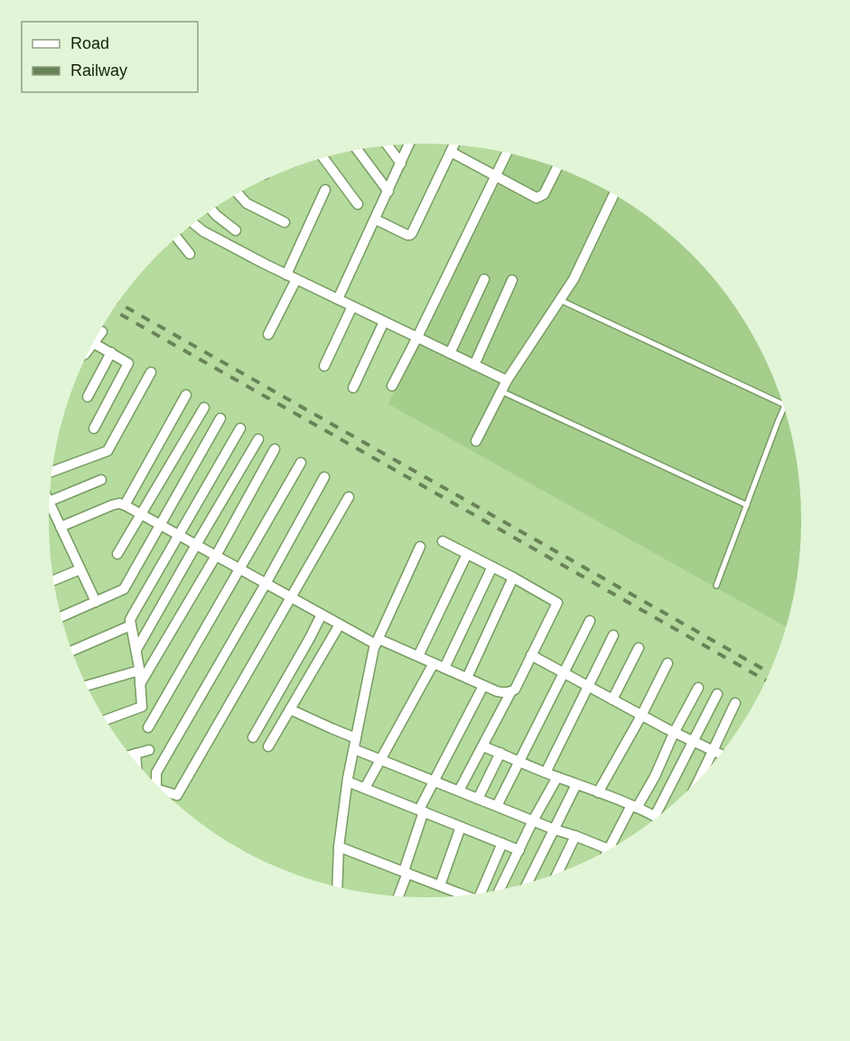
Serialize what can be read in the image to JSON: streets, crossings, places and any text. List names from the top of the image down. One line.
{"legend":["Road","Railway"]}
